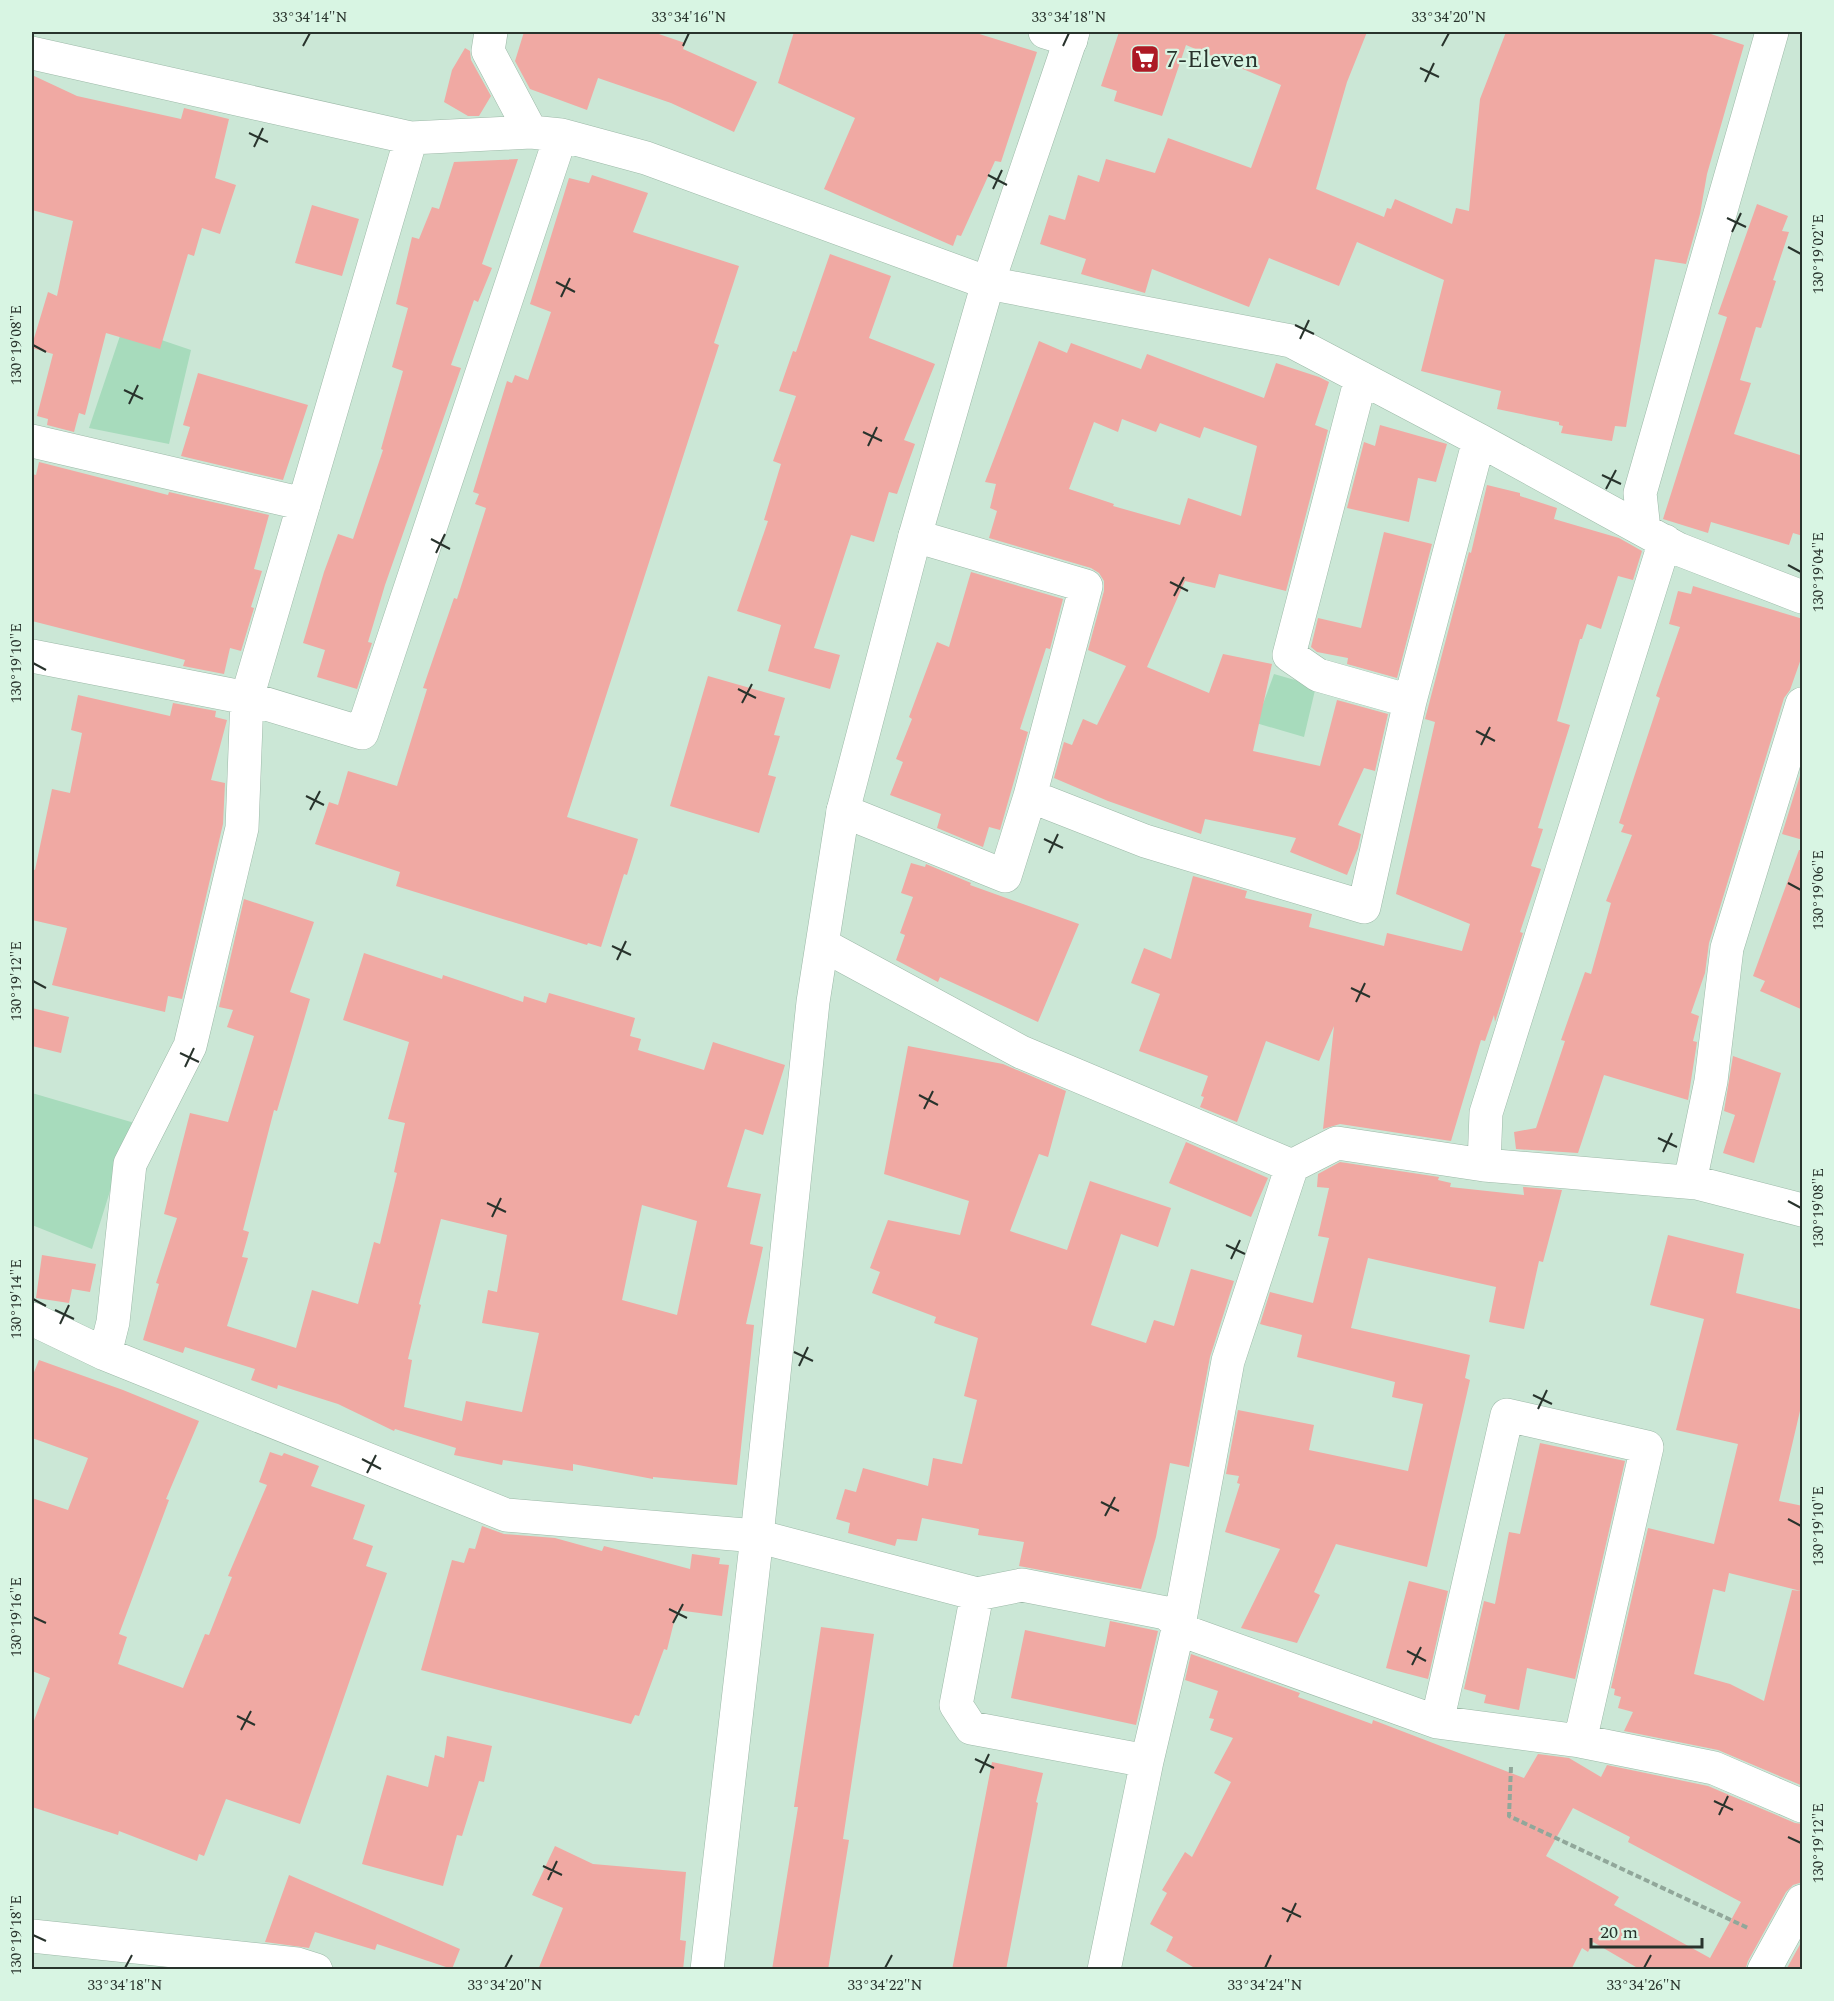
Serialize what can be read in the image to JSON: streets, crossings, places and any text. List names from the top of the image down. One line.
{"places":{"supermarket":["7-Eleven"]},"scale_bar":"20 m","coordinates":["33°34'14\"N","33°34'16\"N","33°34'18\"N","33°34'20\"N","130°19'02\"E","130°19'08\"E","130°19'04\"E","130°19'10\"E","130°19'06\"E","130°19'12\"E","130°19'14\"E","130°19'16\"E","130°19'18\"E","33°34'22\"N","33°34'24\"N","33°34'26\"N"]}
